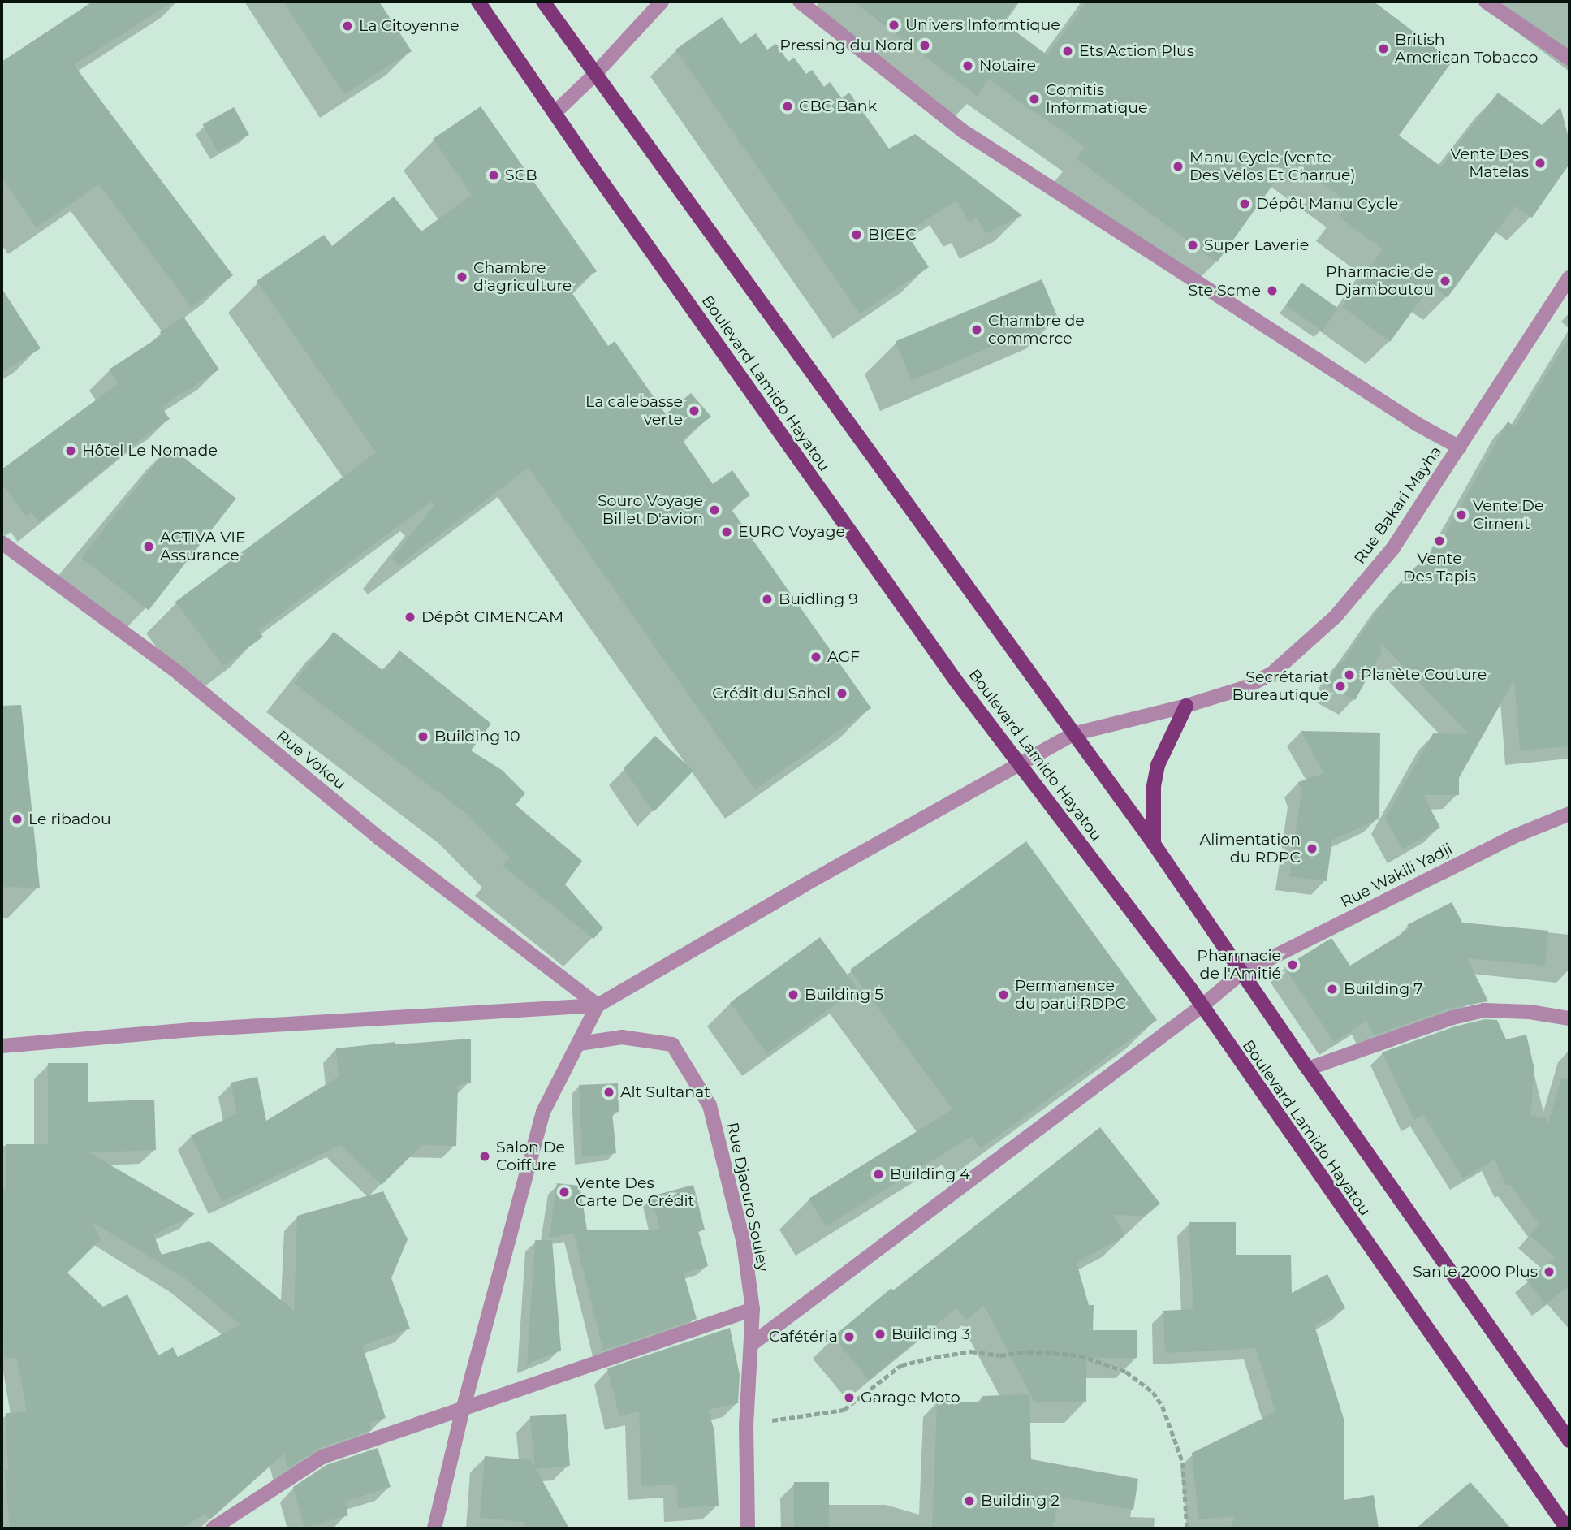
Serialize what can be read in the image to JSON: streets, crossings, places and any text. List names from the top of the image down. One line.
{"streets":{"main road":["Boulevard Lamido Hayatou"],"street":["Rue Bakari Mayha","Rue Vokou","Rue Wakili Yadji","Rue Djaouro Souley"]},"crossings":[["Boulevard Lamido Hayatou","Rue Bakari Mayha"],["Boulevard Lamido Hayatou","Rue Wakili Yadji"],["Rue Bakari Mayha","Rue Vokou"],["Rue Wakili Yadji","Rue Djaouro Souley"]],"places":["Univers Informtique","La Citoyenne","Pressing du Nord","British American Tobacco","Ets Action Plus","Notaire","Comitis Informatique","CBC Bank","Vente Des Matelas","Manu Cycle (vente Des Velos Et Charrue)","SCB","Dépôt Manu Cycle","BICEC","Super Laverie","Chambre d'agriculture","Pharmacie de Djamboutou","Ste Scme","Chambre de commerce","La calebasse verte","Hôtel Le Nomade","Souro Voyage Billet D'avion","Vente De Ciment","EURO Voyage","Vente Des Tapis","ACTIVA VIE Assurance","Buidling 9","Dépôt CIMENCAM","AGF","Planète Couture","Secrétariat Bureautique","Crédit du Sahel","Building 10","Le ribadou","Alimentation du RDPC","Pharmacie de l'Amitié","Building 7","Building 5","Permanence du parti RDPC","Alt Sultanat","Salon De Coiffure","Building 4","Vente Des Carte De Crédit","Sante 2000 Plus","Building 3","Cafétéria","Garage Moto","Building 2"]}
